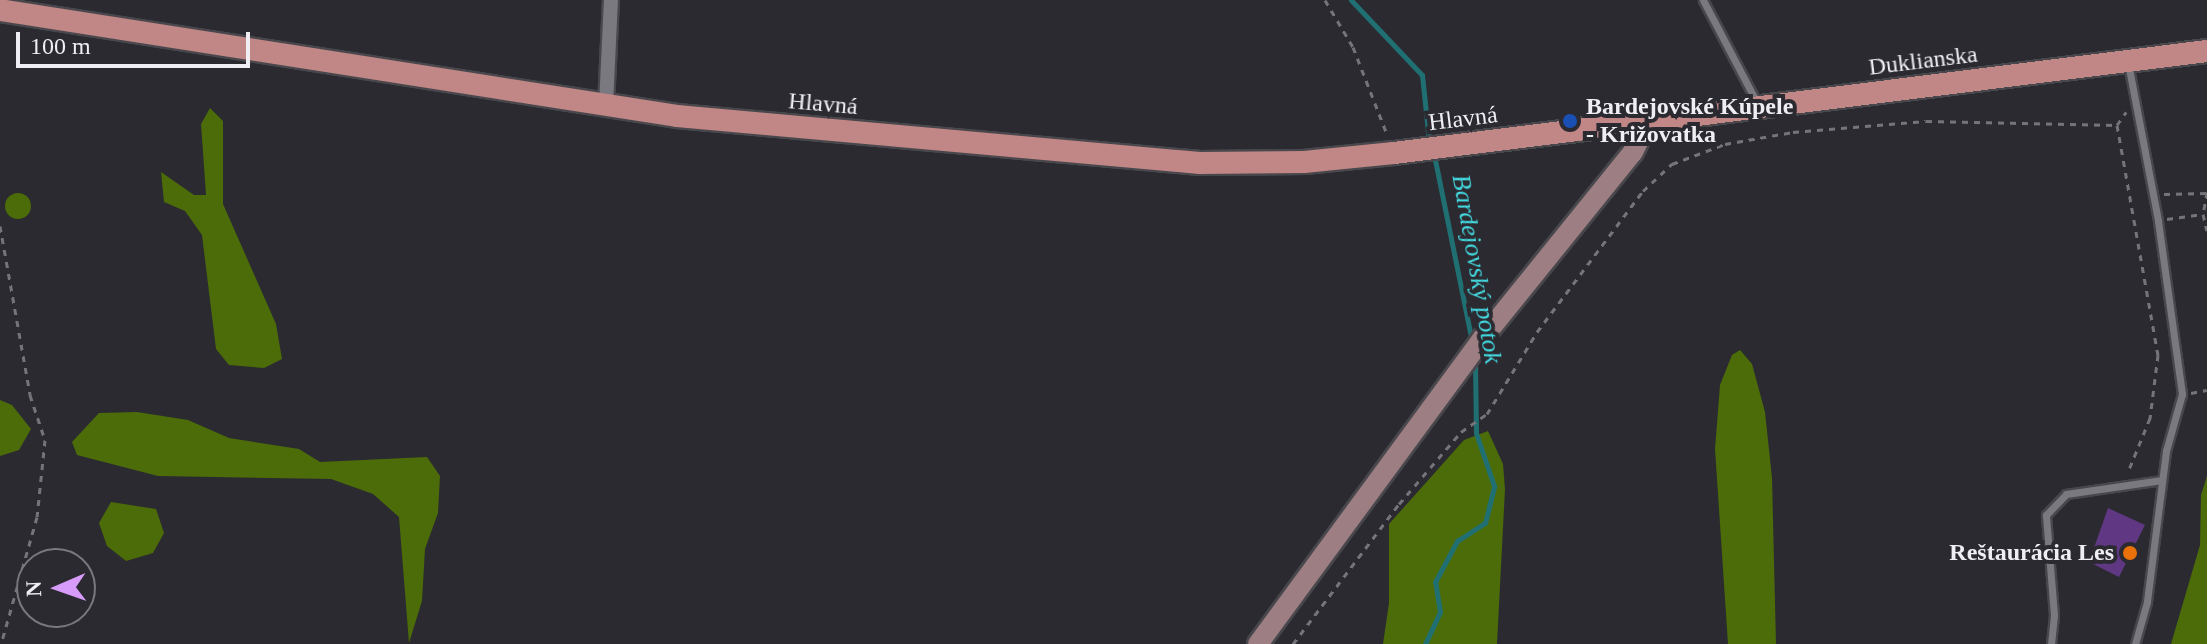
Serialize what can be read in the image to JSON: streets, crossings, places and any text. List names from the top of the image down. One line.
{"streets":{"main road":["Duklianska","Hlavná"]},"crossings":[["Duklianska","Hlavná"]],"water":["Bardejovský potok"],"places":["Bardejovské Kúpele - Križovatka","Reštaurácia Les"],"scale_bar":"100 m","north":"left"}
